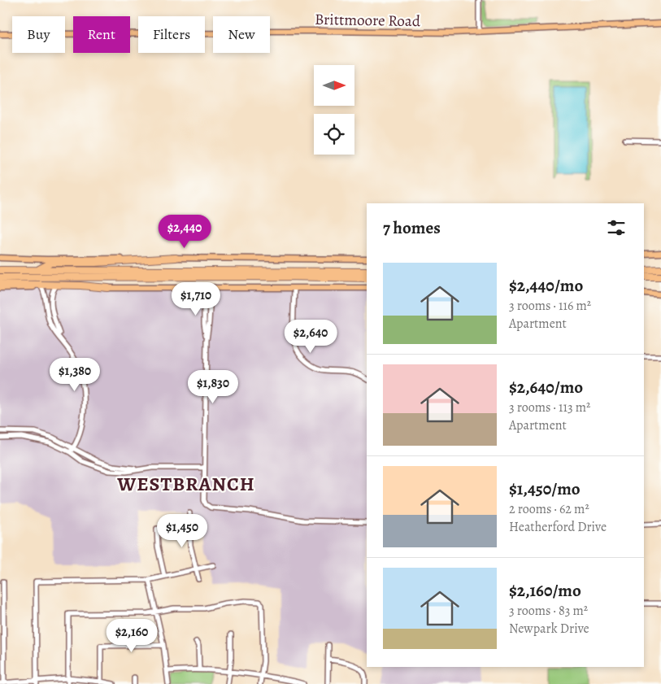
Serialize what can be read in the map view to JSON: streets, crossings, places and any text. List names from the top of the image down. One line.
{"streets":{"main road":["Brittmoore Road"]},"districts":["WESTBRANCH"],"north":"right","page":{"chip":["Buy","Rent","Filters","New"],"heading":"7 homes","price":["$2,440","$1,710","$2,640","$1,380","$1,830","$1,450","$2,160"],"list":[{"name":"$2,440/mo","note":"3 rooms · 116 m² · Apartment"},{"name":"$2,640/mo","note":"3 rooms · 113 m² · Apartment"},{"name":"$1,450/mo","note":"2 rooms · 62 m² · Heatherford Drive"},{"name":"$2,160/mo","note":"3 rooms · 83 m² · Newpark Drive"}]}}
